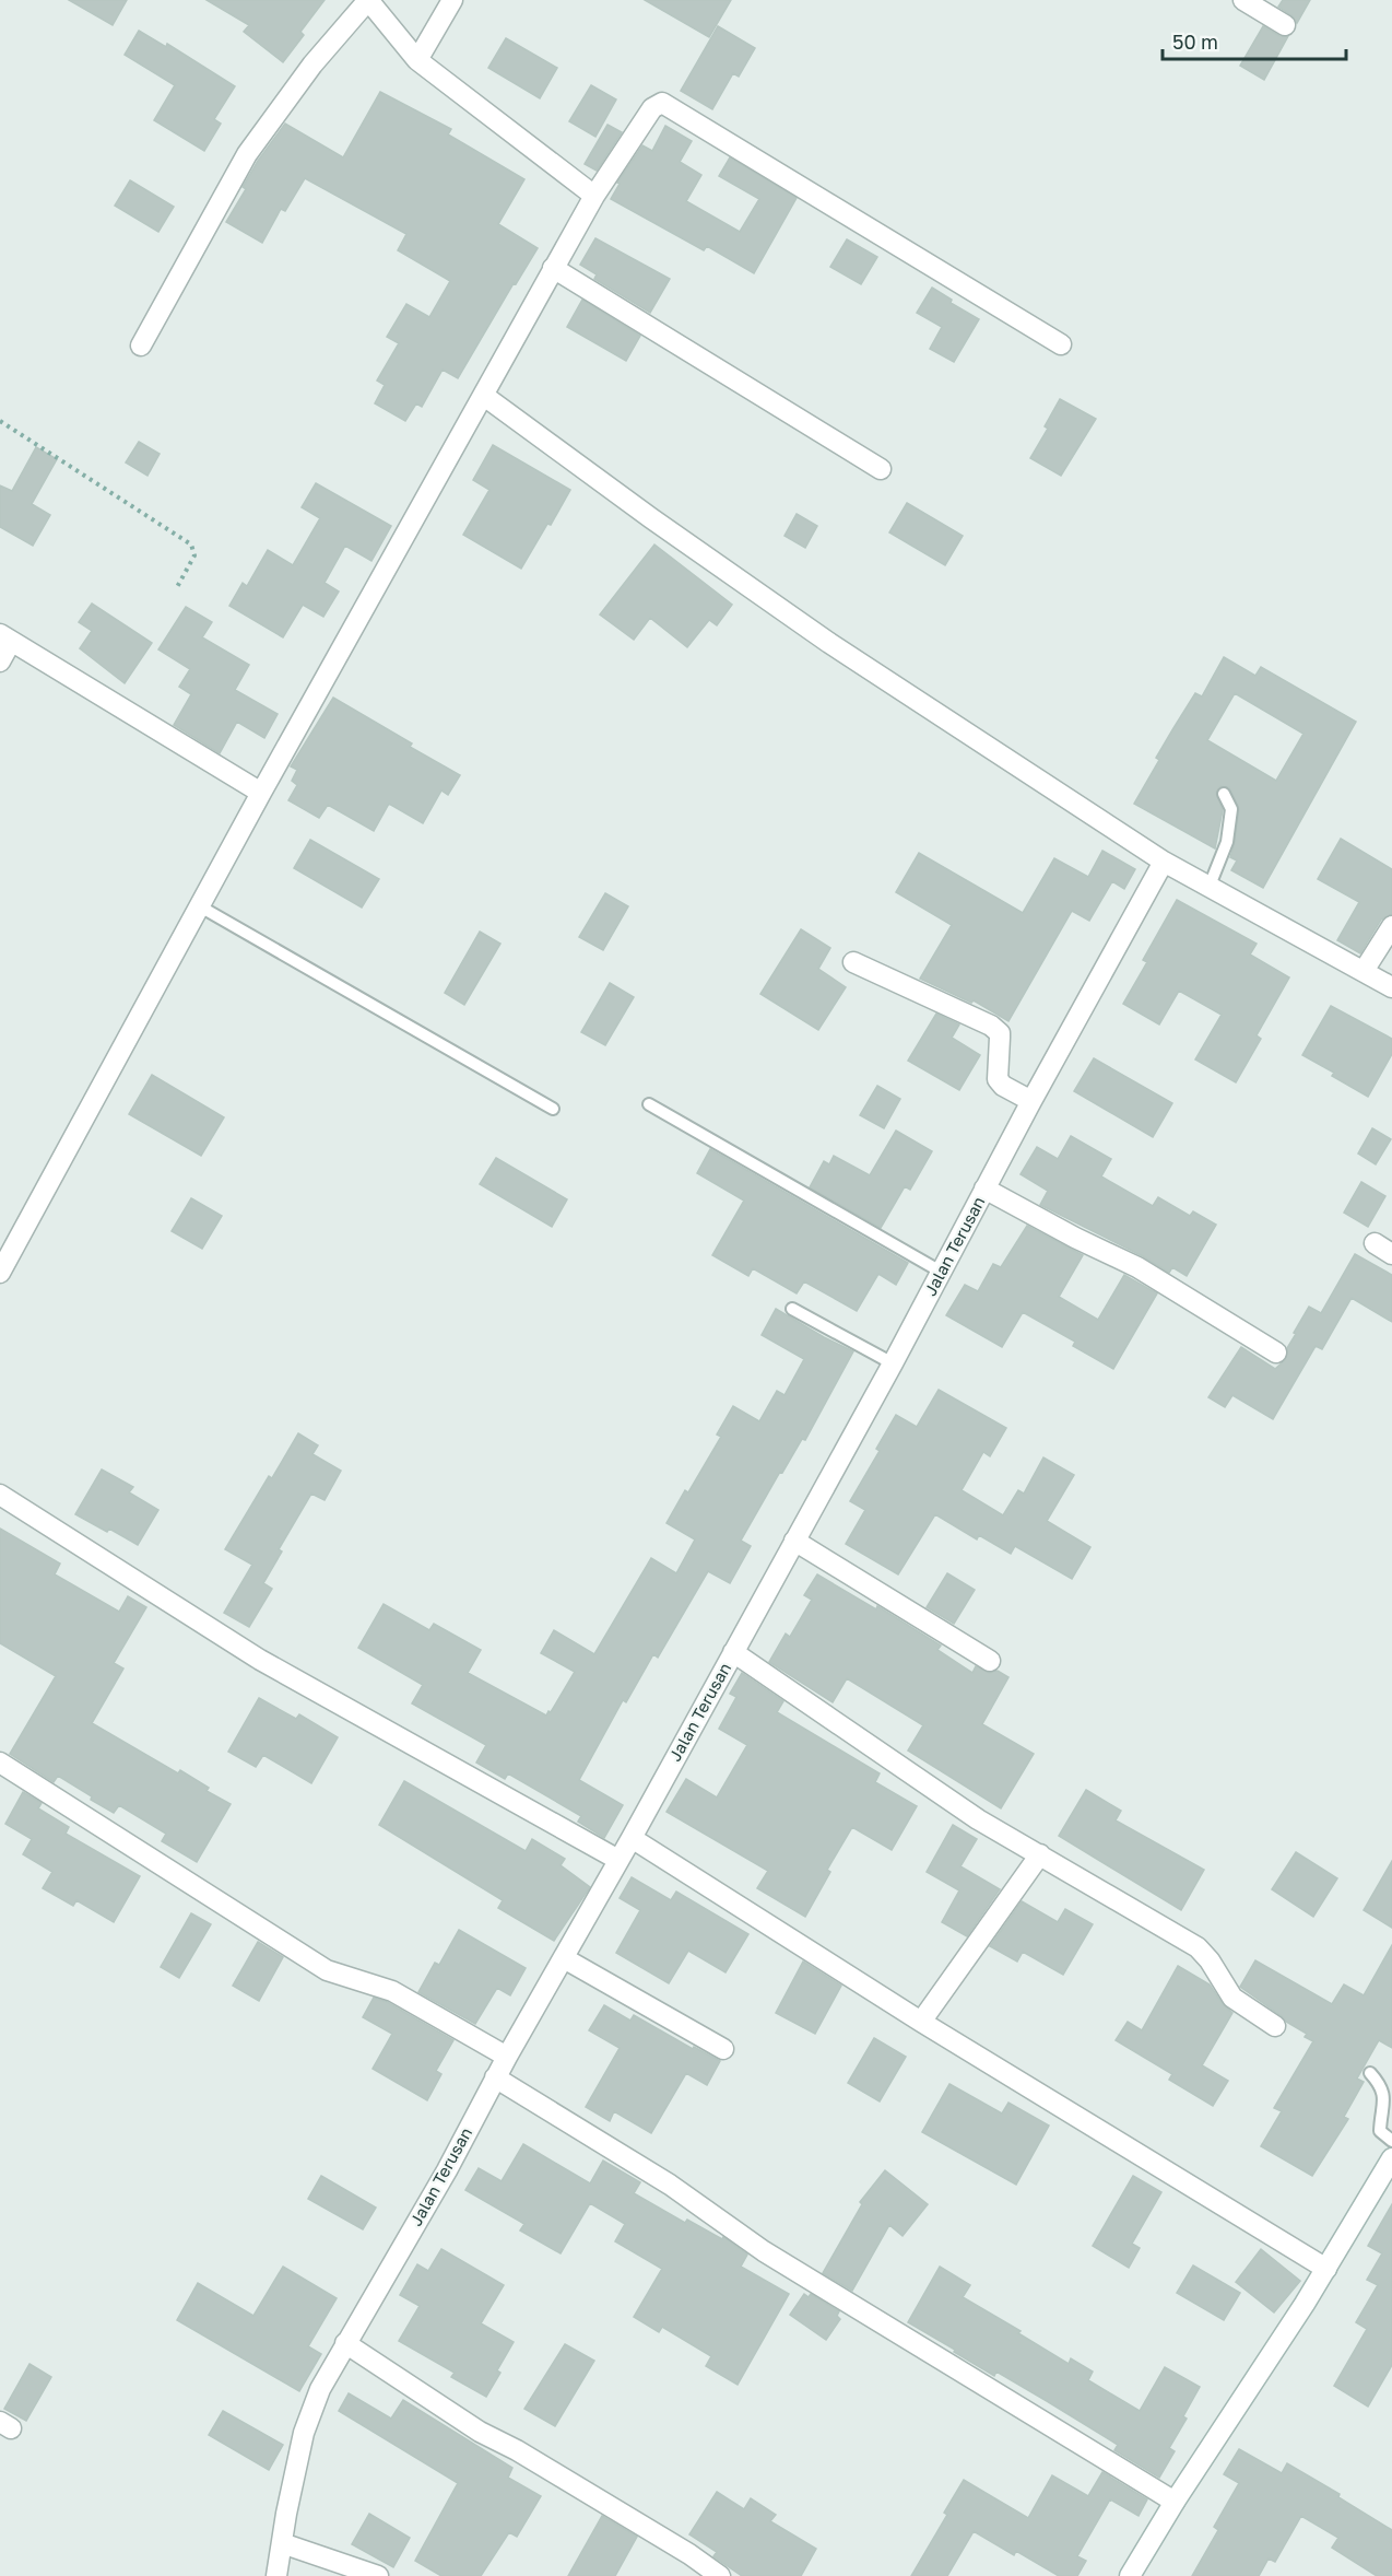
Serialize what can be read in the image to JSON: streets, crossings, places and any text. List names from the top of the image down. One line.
{"streets":{"street":["Jalan Terusan"]},"scale_bar":"50 m"}
